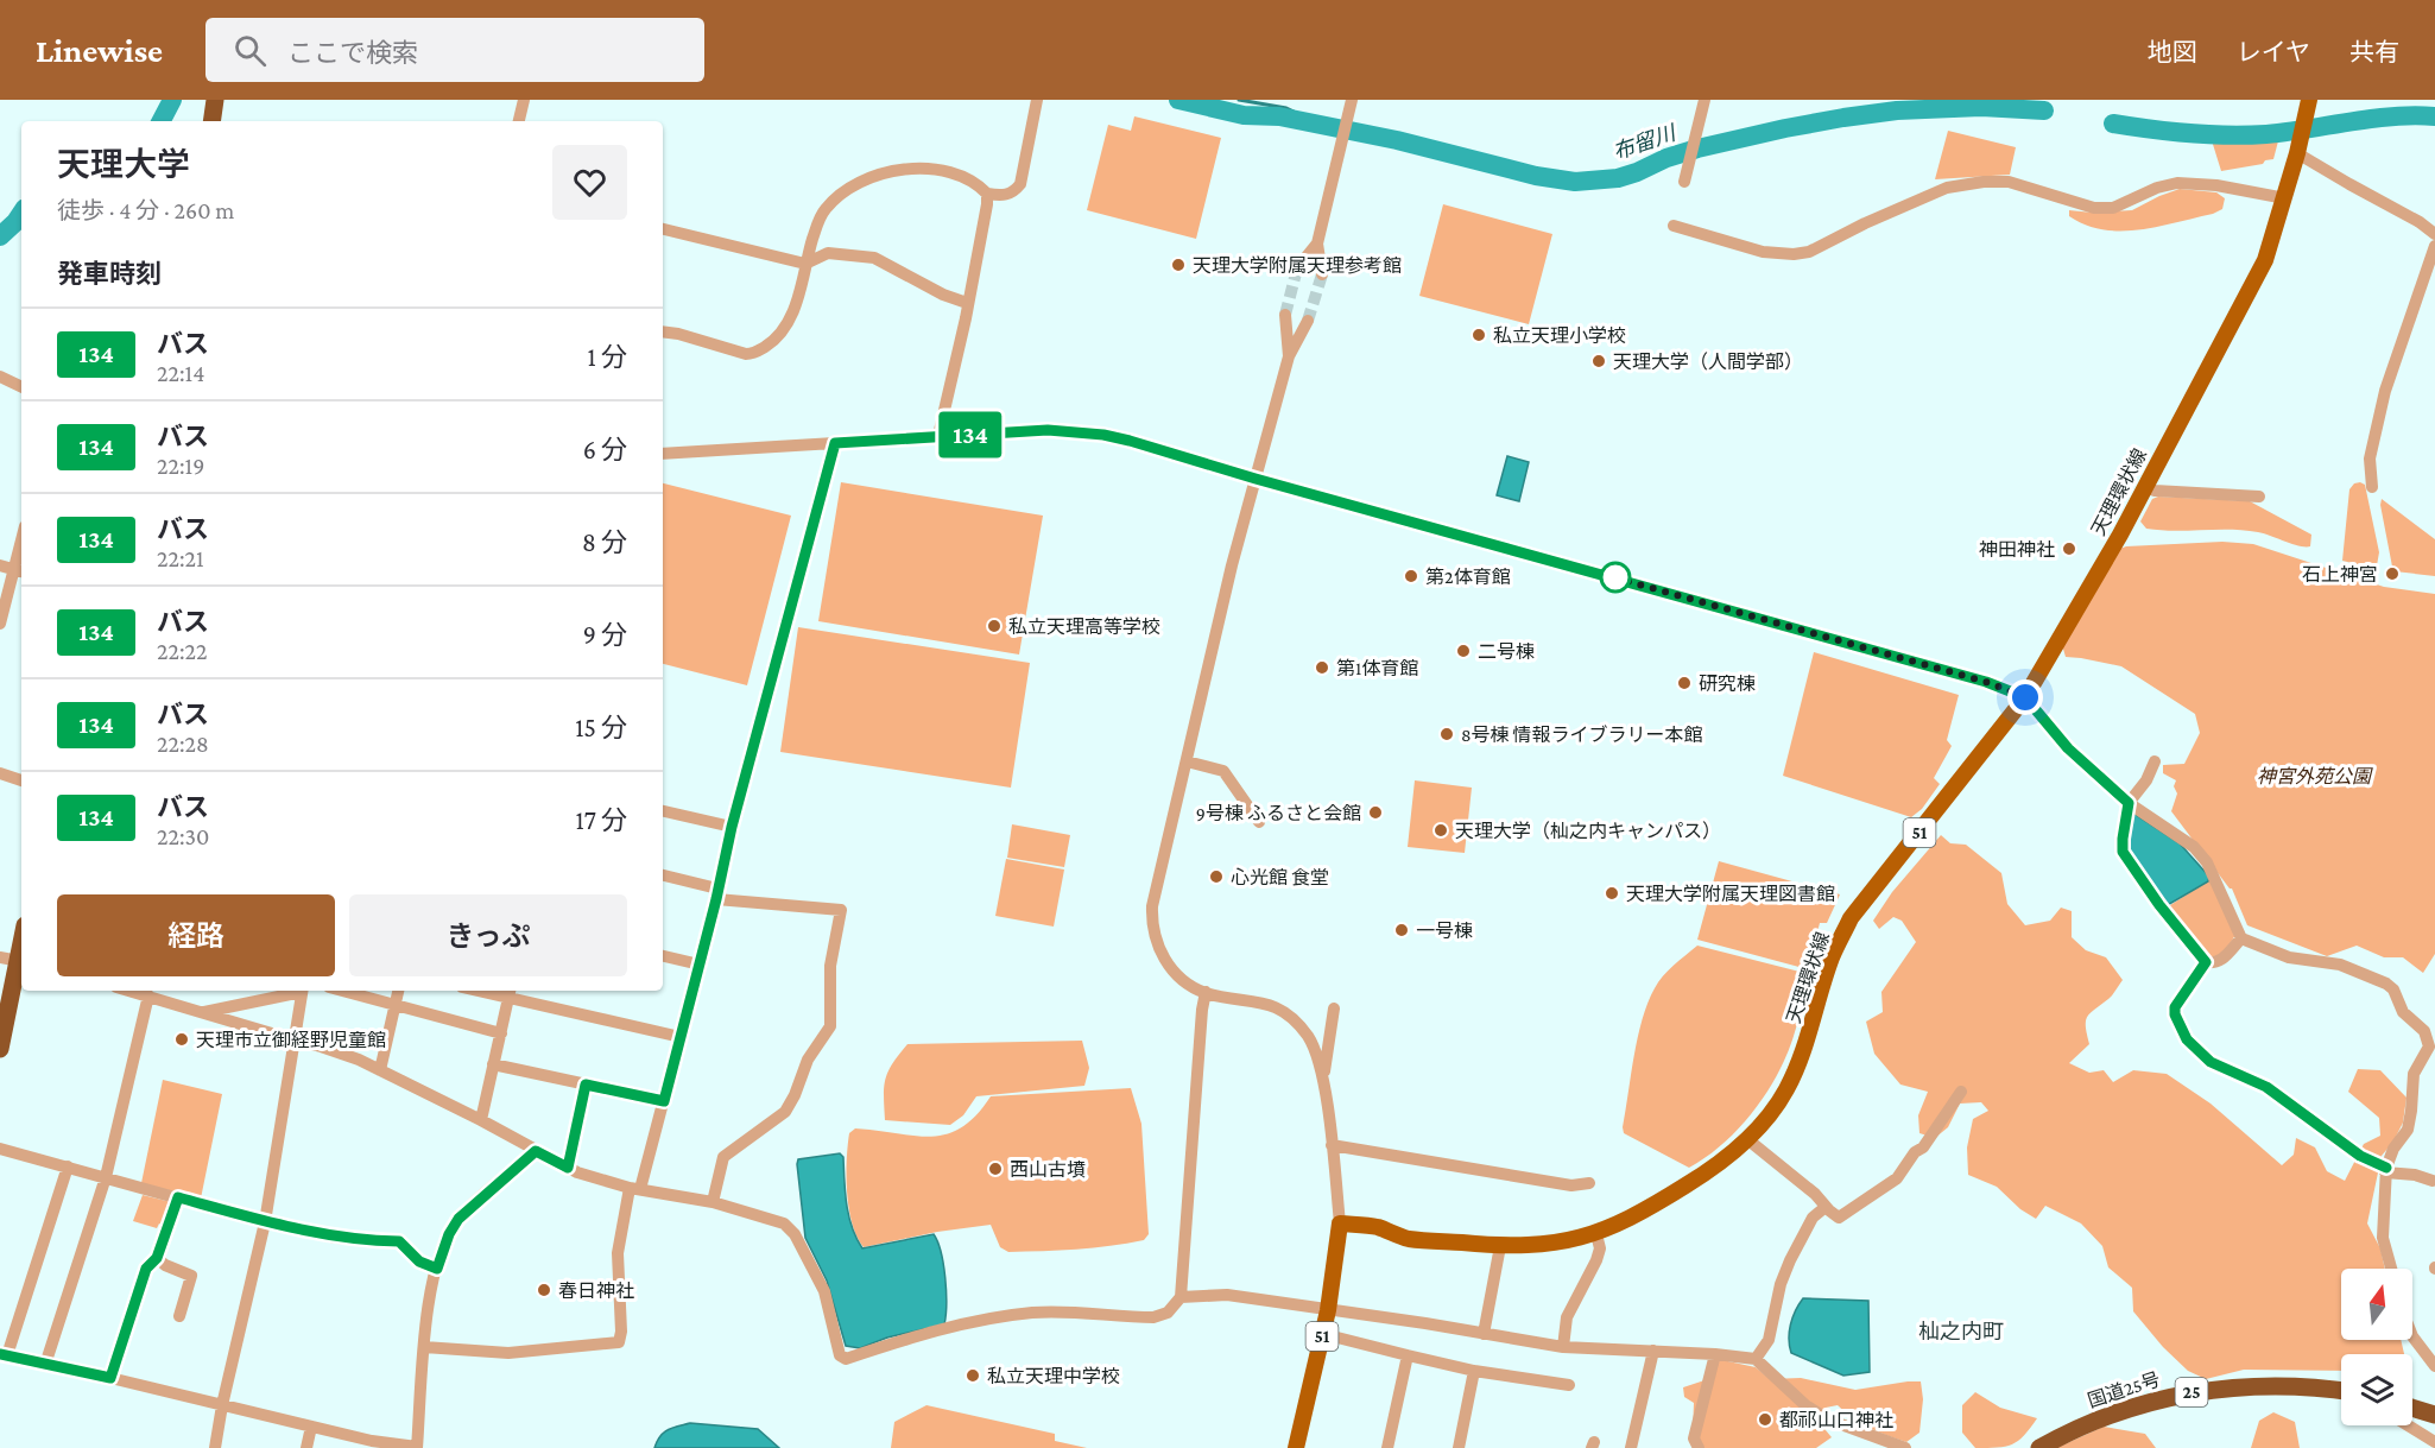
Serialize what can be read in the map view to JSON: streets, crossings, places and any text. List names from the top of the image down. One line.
{"streets":{"highway":["国道25号","25"],"main road":["天理環状線","51"]},"crossings":[["天理環状線","51"]],"districts":["杣之内町"],"water":["布留川"],"parks":["神宮外苑公園"],"places":["天理大学附属天理参考館","私立天理小学校","天理大学（人間学部）","神田神社","石上神宮","第2体育館","私立天理高等学校","二号棟","第1体育館","研究棟","8号棟 情報ライブラリー本館","9号棟 ふるさと会館","天理大学（杣之内キャンパス）","心光館 食堂","天理大学附属天理図書館","一号棟","天理市立御経野児童館","西山古墳","春日神社","私立天理中学校","都祁山口神社"],"lines":["bus line 134"],"north":"top","page":{"header":"Linewise","search":"ここで検索","nav":["地図","レイヤ","共有"],"on_map":"134","heading":[["天理大学","徒歩 · 4 分 · 260 m"],"発車時刻"],"list":[{"mark":"134","name":"バス","note":"22:14","value":"1 分"},{"mark":"134","name":"バス","note":"22:19","value":"6 分"},{"mark":"134","name":"バス","note":"22:21","value":"8 分"},{"mark":"134","name":"バス","note":"22:22","value":"9 分"},{"mark":"134","name":"バス","note":"22:28","value":"15 分"},{"mark":"134","name":"バス","note":"22:30","value":"17 分"}],"buttons":["経路","きっぷ"]}}
